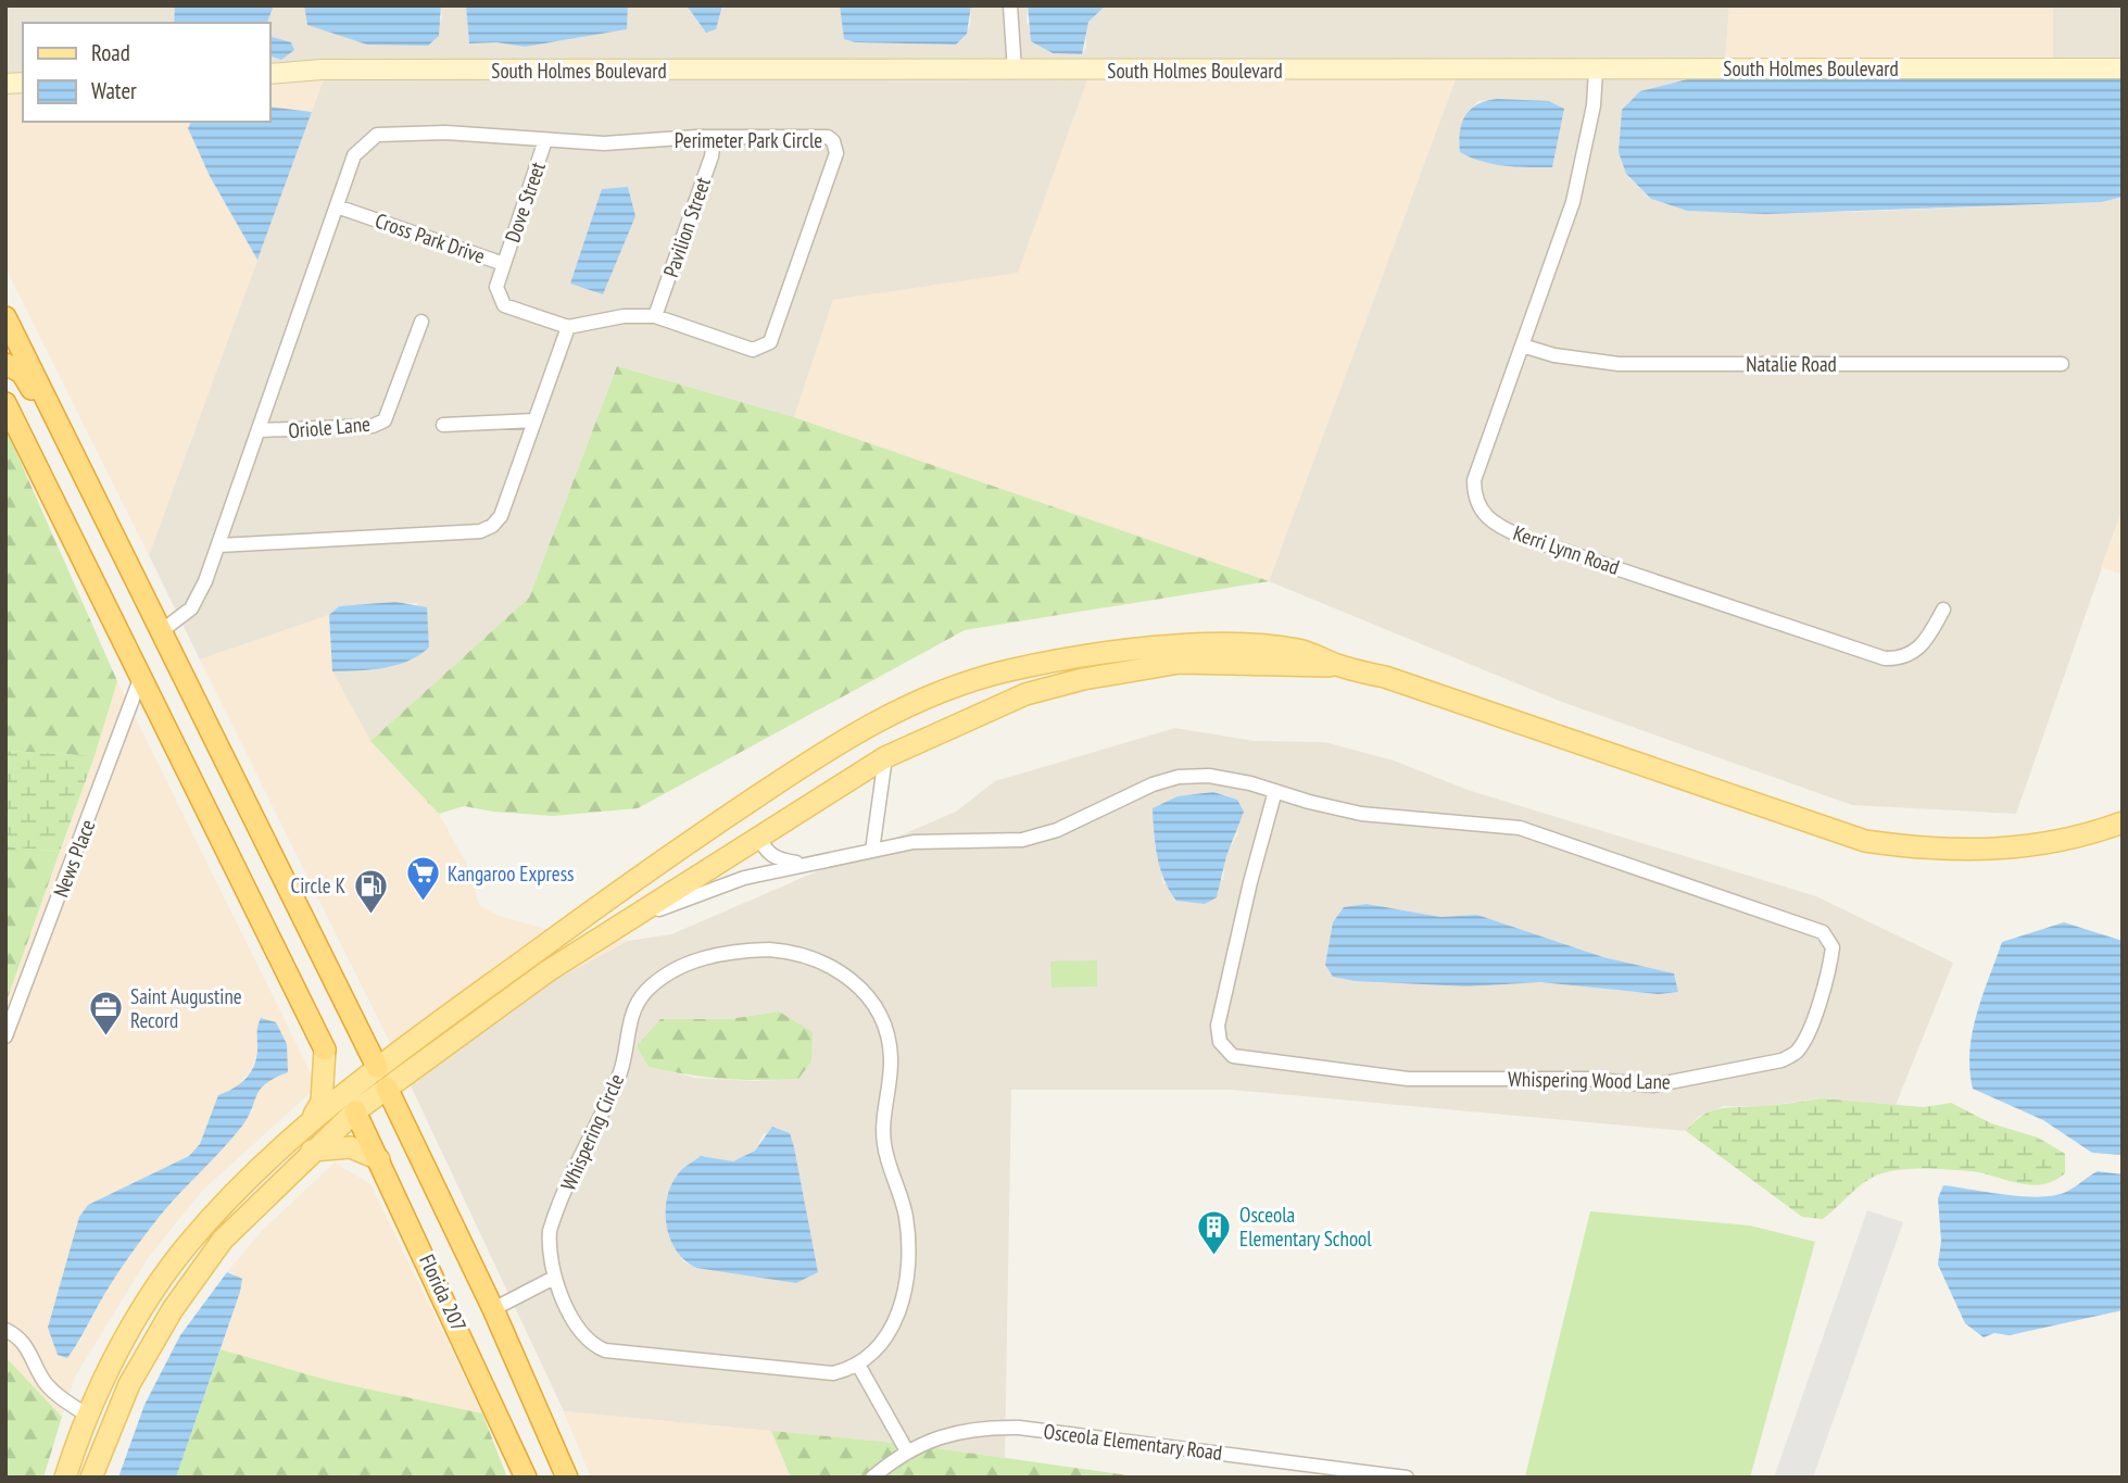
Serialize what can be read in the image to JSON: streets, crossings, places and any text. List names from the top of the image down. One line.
{"streets":{"highway":["Florida 207"],"main road":["South Holmes Boulevard"],"street":["Perimeter Park Circle","Dove Street","Pavilion Street","Cross Park Drive","Natalie Road","Oriole Lane","Kerri Lynn Road","News Place","Whispering Wood Lane","Whispering Circle","Osceola Elementary Road"]},"crossings":[["South Holmes Boulevard","Kerri Lynn Road"],["Perimeter Park Circle","Dove Street"],["Perimeter Park Circle","Pavilion Street"],["Perimeter Park Circle","Cross Park Drive"],["Perimeter Park Circle","Oriole Lane"],["Dove Street","Cross Park Drive"],["Natalie Road","Kerri Lynn Road"]],"places":{"supermarket":["Kangaroo Express"],"fuel station":["Circle K"],"office":["Saint Augustine Record"],"building":["Osceola Elementary School"]},"legend":["Road","Water"]}
